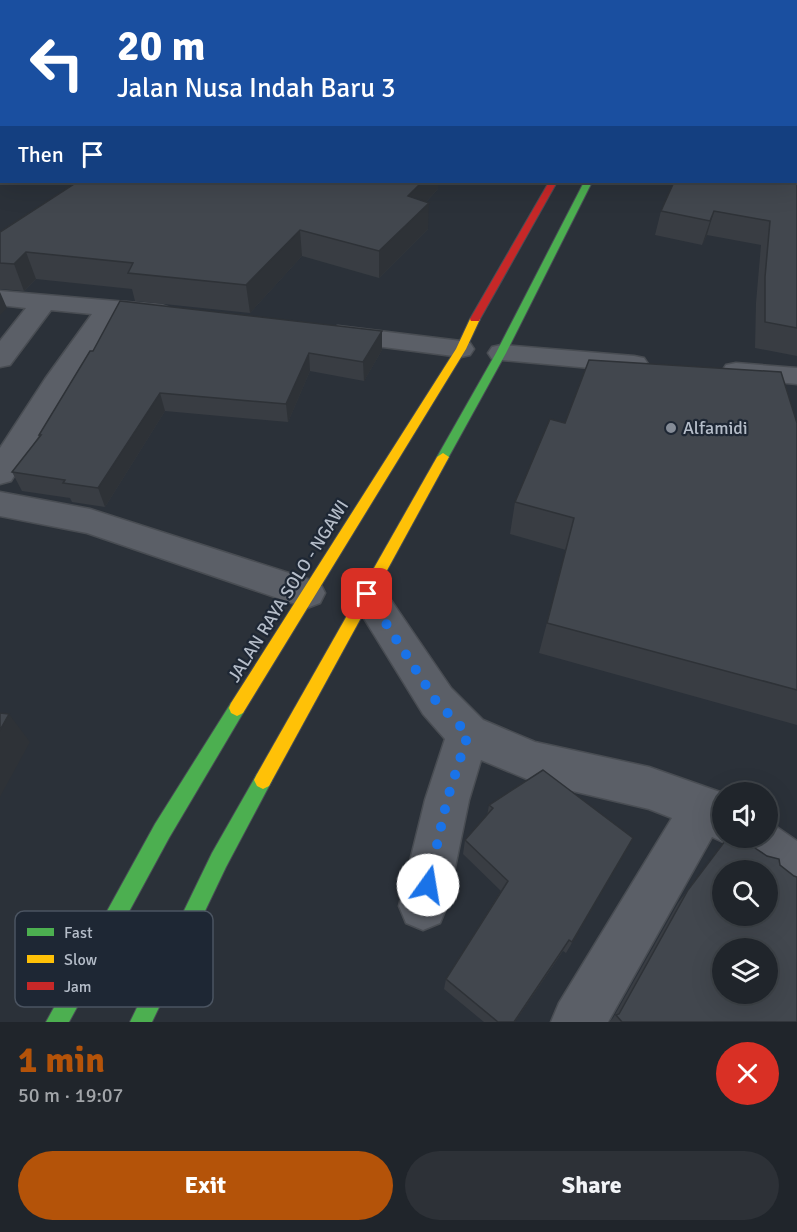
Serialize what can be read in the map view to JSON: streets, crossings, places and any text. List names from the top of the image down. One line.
{"streets":{"highway":["JALAN RAYA SOLO - NGAWI"]},"places":["Alfamidi"],"legend":["Fast","Slow","Jam"],"page":{"turn":["20 m","Jalan Nusa Indah Baru 3"],"then":"Then","heading":["1 min","50 m · 19:07"],"buttons":["Exit","Share"]}}
